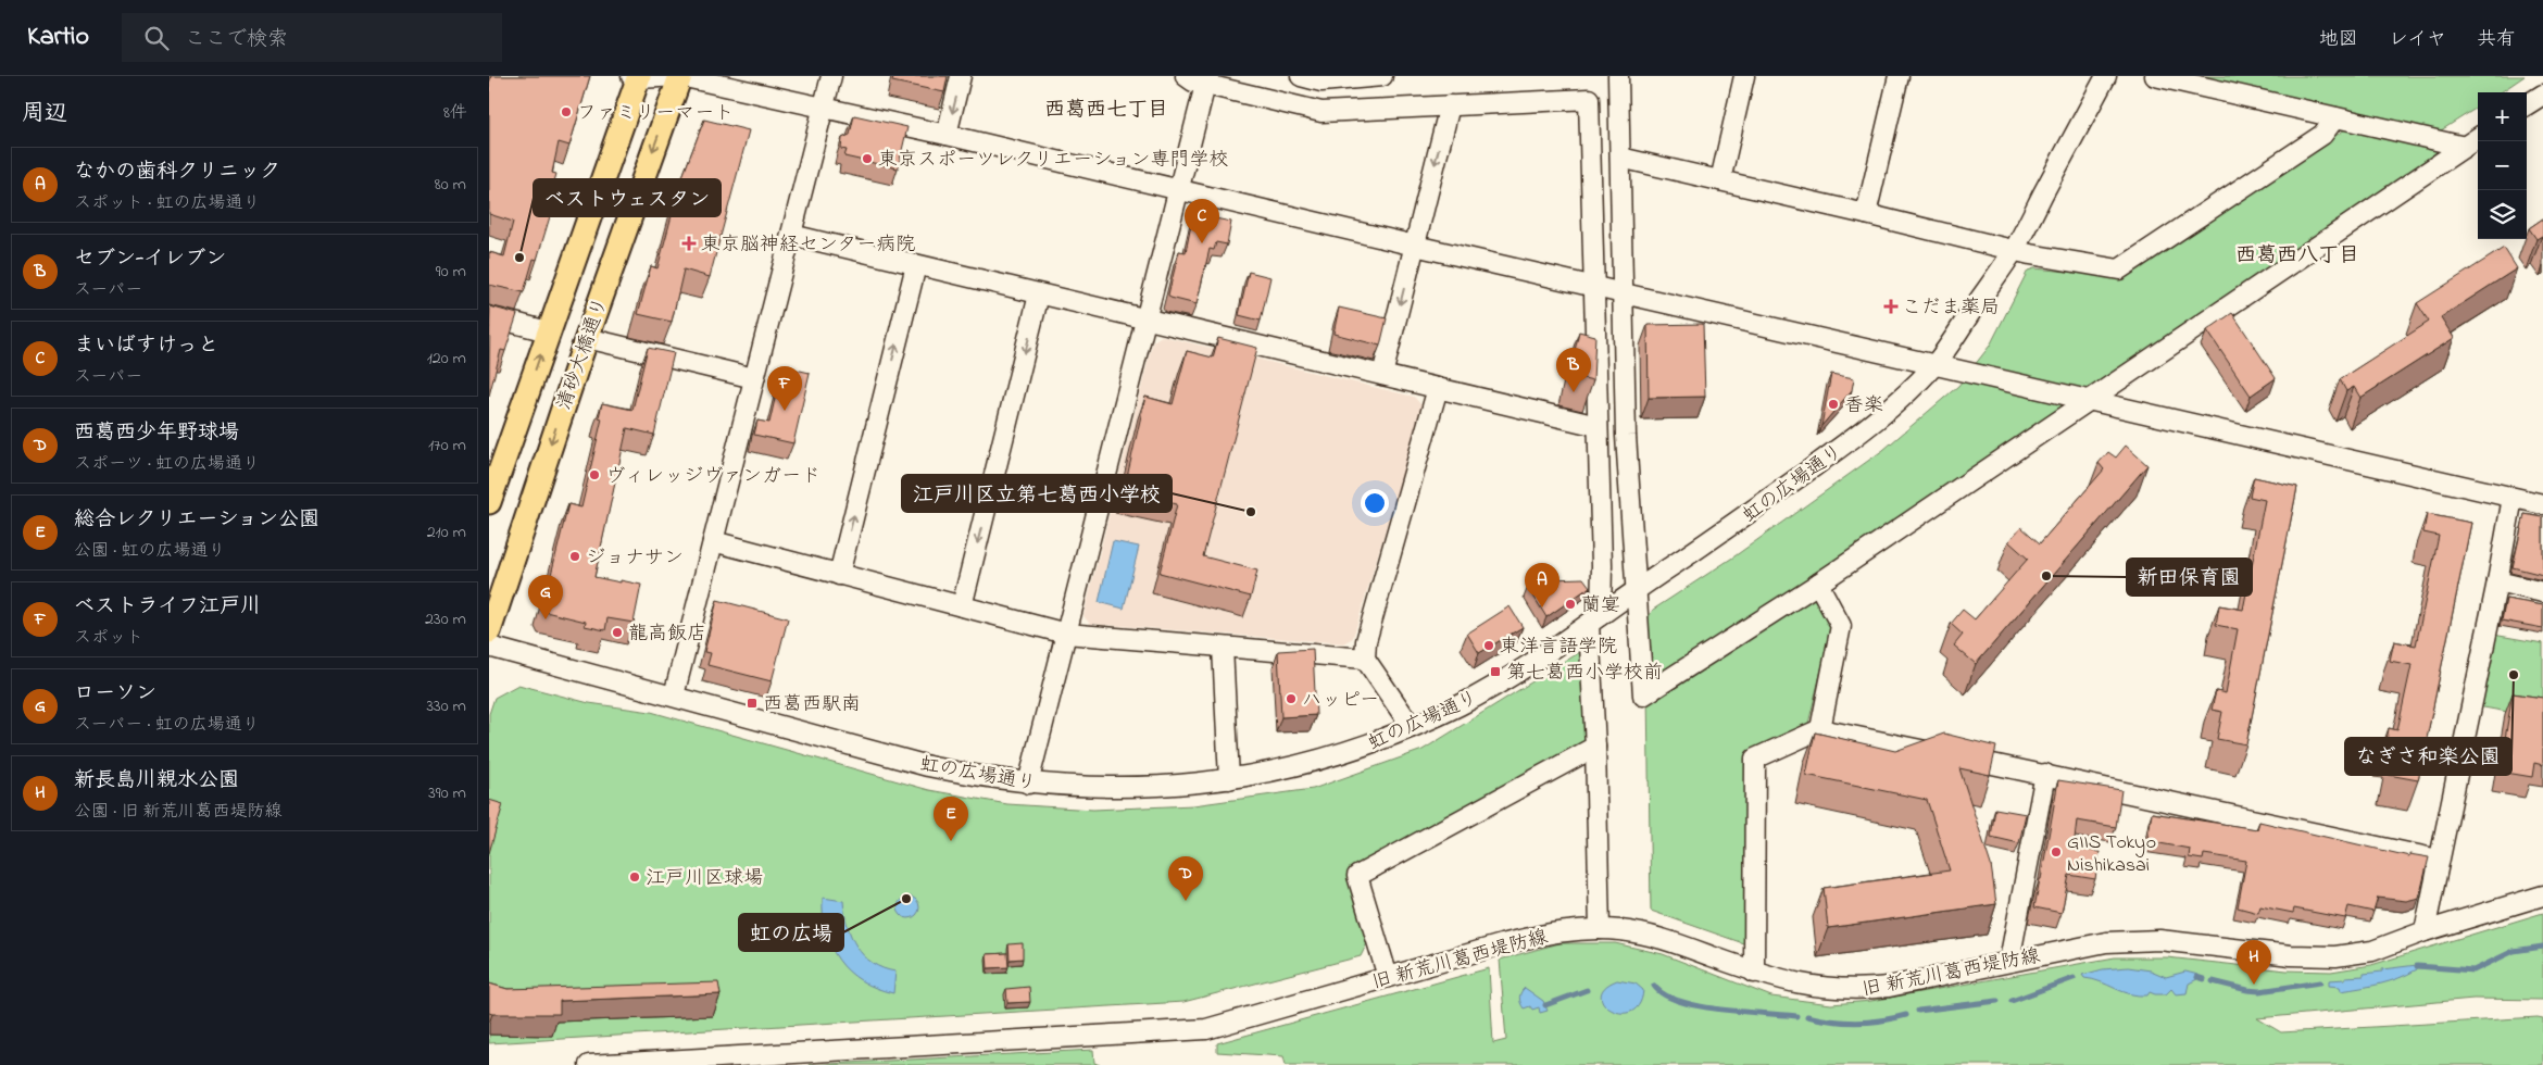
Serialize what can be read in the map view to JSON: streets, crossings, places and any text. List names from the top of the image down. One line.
{"streets":{"main road":["清砂大橋通り"],"street":["虹の広場通り","旧 新荒川葛西堤防線"]},"districts":["西葛西七丁目","西葛西八丁目"],"places":{"other":["ファミリーマート","東京スポーツレクリエーション専門学校","ベストウェスタン","香楽","ヴィレッジヴァンガード","江戸川区立第七葛西小学校","ジョナサン","新田保育園","蘭宴","龍高飯店","東洋言語学院","なぎさ和楽公園","ハッピー","GIIS Tokyo Nishikasai","江戸川区球場","虹の広場"],"health":["東京脳神経センター病院","こだま薬局"],"transit":["第七葛西小学校前","西葛西駅南"]},"page":{"header":"Kartio","search":"ここで検索","nav":["地図","レイヤ","共有"],"heading":["周辺","8件"],"map_buttons":["+","−"],"list":[{"mark":"A","name":"なかの歯科クリニック","note":"スポット · 虹の広場通り","value":"80 m"},{"mark":"B","name":"セブン-イレブン","note":"スーパー","value":"90 m"},{"mark":"C","name":"まいばすけっと","note":"スーパー","value":"120 m"},{"mark":"D","name":"西葛西少年野球場","note":"スポーツ · 虹の広場通り","value":"170 m"},{"mark":"E","name":"総合レクリエーション公園","note":"公園 · 虹の広場通り","value":"210 m"},{"mark":"F","name":"ベストライフ江戸川","note":"スポット","value":"230 m"},{"mark":"G","name":"ローソン","note":"スーパー · 虹の広場通り","value":"330 m"},{"mark":"H","name":"新長島川親水公園","note":"公園 · 旧 新荒川葛西堤防線","value":"390 m"}],"pins":["C","B","F","A","G","E","D","H"]}}
